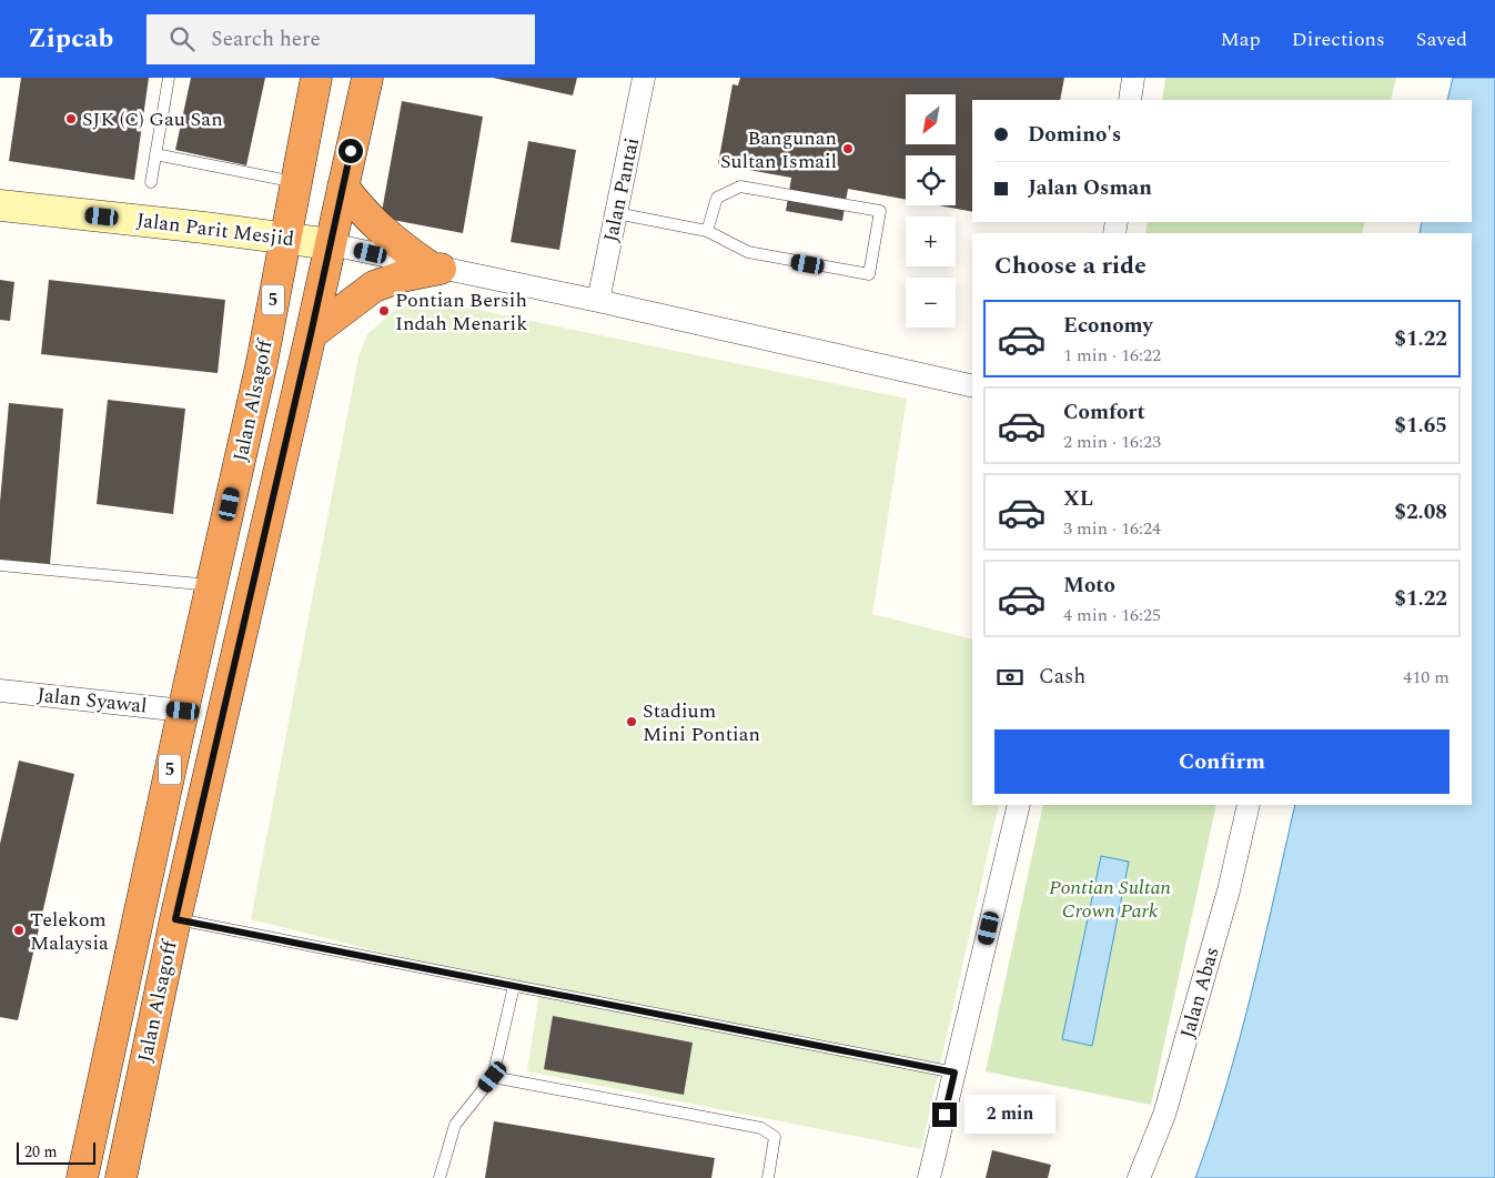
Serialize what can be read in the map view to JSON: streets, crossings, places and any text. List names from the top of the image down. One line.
{"streets":{"highway":["5","Jalan Alsagoff"],"main road":["Jalan Parit Mesjid"],"street":["Jalan Pantai","Jalan Syawal","Jalan Abas"]},"crossings":[["Jalan Parit Mesjid","Jalan Alsagoff"],["Jalan Alsagoff","Jalan Syawal"]],"parks":["Pontian Sultan Crown Park"],"places":["SJK (C) Gau San","Bangunan Sultan Ismail","Pontian Bersih Indah Menarik","Stadium Mini Pontian","Telekom Malaysia"],"scale_bar":"20 m","north":"bottom left","page":{"header":"Zipcab","search":"Search here","nav":["Map","Directions","Saved"],"map_buttons":["+","−"],"banner":["Domino's","Jalan Osman"],"heading":"Choose a ride","list":[{"name":"Economy","note":"1 min · 16:22","value":"$1.22"},{"name":"Comfort","note":"2 min · 16:23","value":"$1.65"},{"name":"XL","note":"3 min · 16:24","value":"$2.08"},{"name":"Moto","note":"4 min · 16:25","value":"$1.22"}],"pay":["Cash","410 m"],"buttons":"Confirm","bubble":"2 min","scale":"20 m"}}
